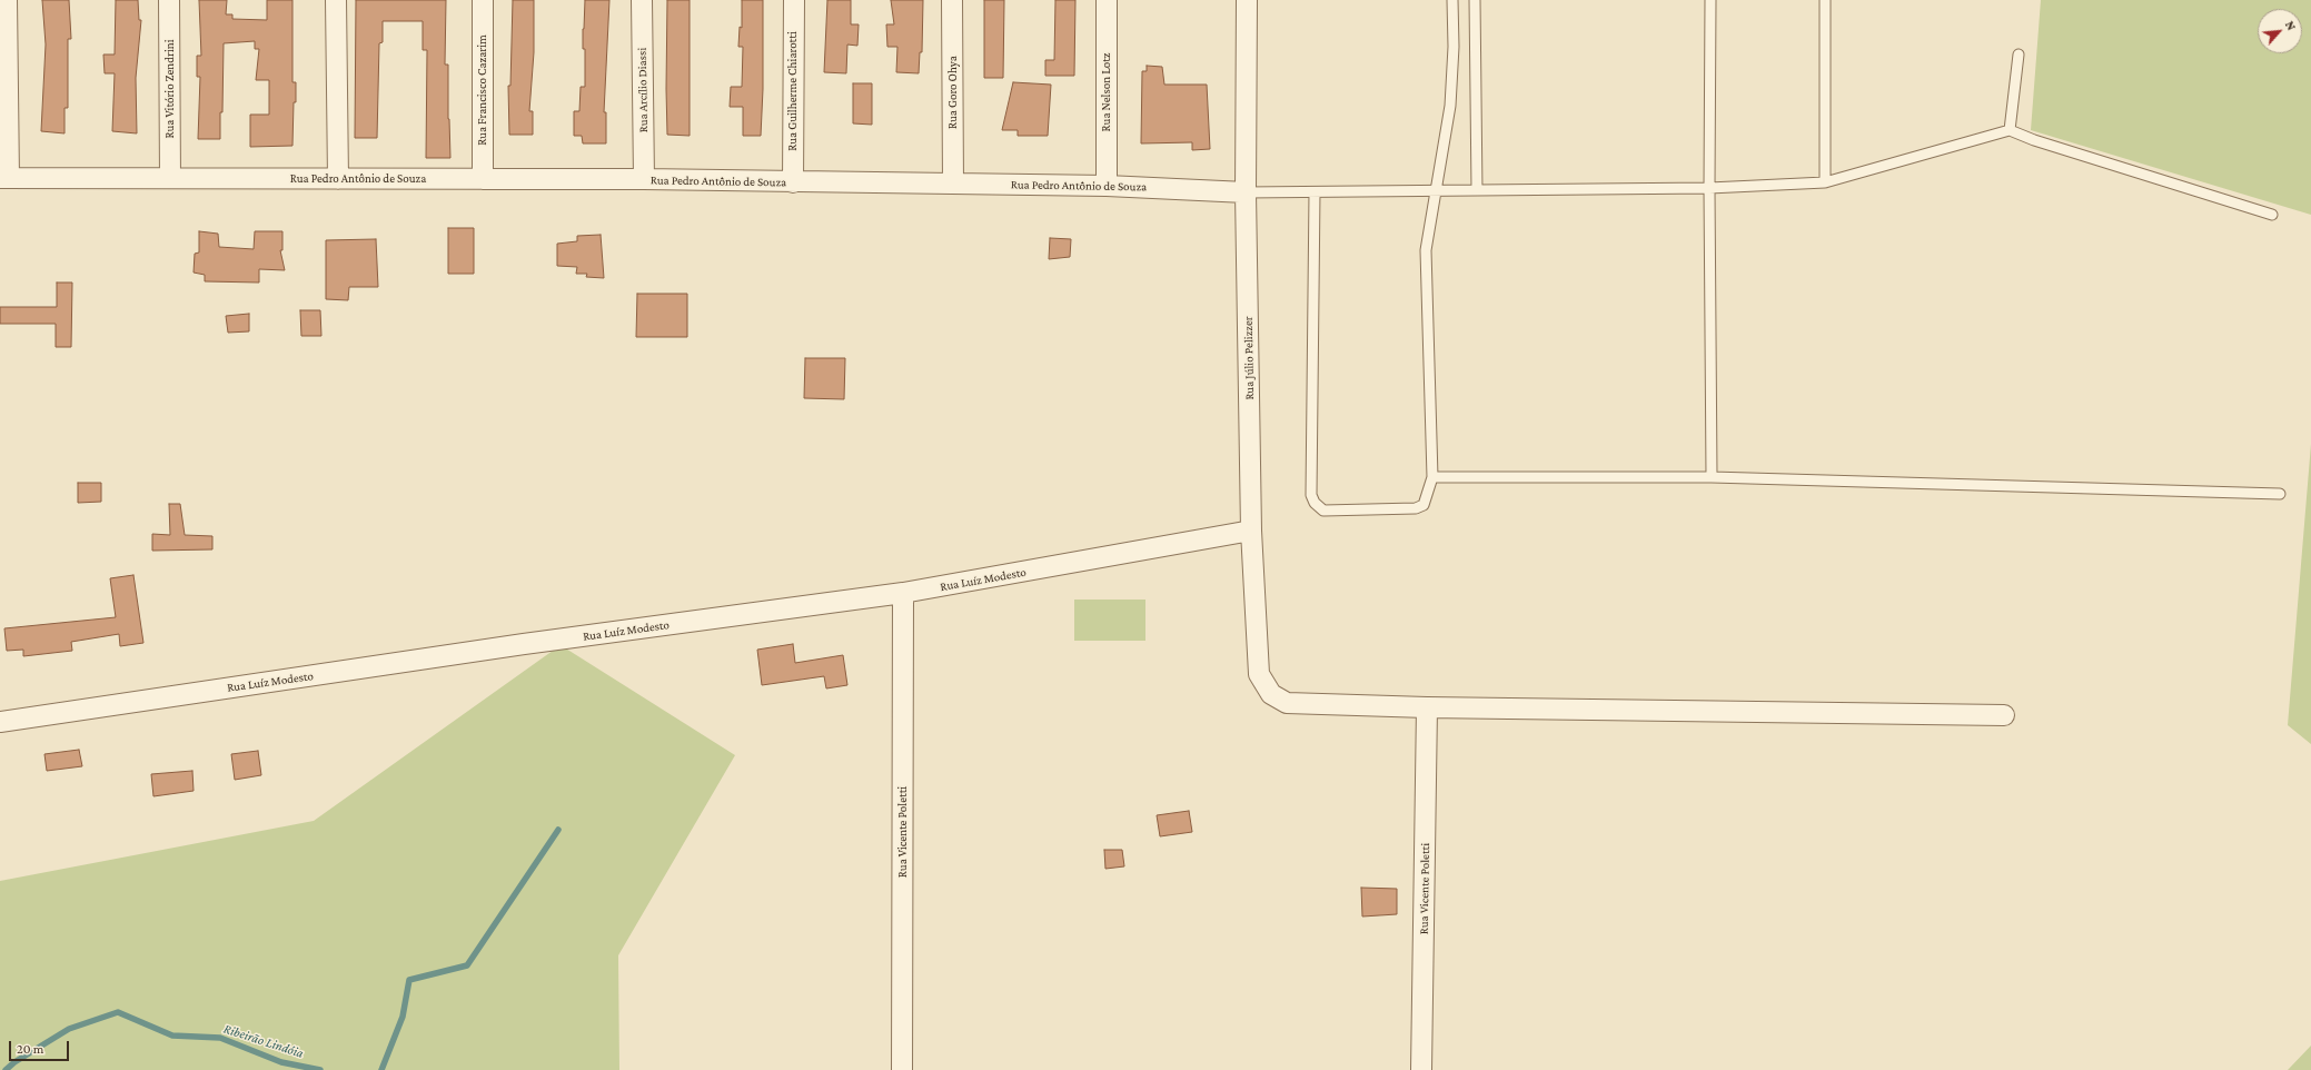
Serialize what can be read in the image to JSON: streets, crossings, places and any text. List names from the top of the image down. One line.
{"streets":{"street":["Rua Vitório Zendrini","Rua Francisco Cazarim","Rua Arcílio Diassi","Rua Guilherme Chiarotti","Rua Goro Ohya","Rua Nelson Lotz","Rua Pedro Antônio de Souza","Rua Júlio Pelizzer","Rua Luíz Modesto","Rua Vicente Poletti"]},"crossings":[["Rua Vitório Zendrini","Rua Pedro Antônio de Souza"],["Rua Francisco Cazarim","Rua Pedro Antônio de Souza"],["Rua Arcílio Diassi","Rua Pedro Antônio de Souza"],["Rua Guilherme Chiarotti","Rua Pedro Antônio de Souza"],["Rua Goro Ohya","Rua Pedro Antônio de Souza"],["Rua Nelson Lotz","Rua Pedro Antônio de Souza"],["Rua Pedro Antônio de Souza","Rua Júlio Pelizzer"],["Rua Júlio Pelizzer","Rua Luíz Modesto"],["Rua Júlio Pelizzer","Rua Vicente Poletti"],["Rua Luíz Modesto","Rua Vicente Poletti"]],"water":["Ribeirão Lindóia"],"scale_bar":"20 m","north":"top right"}
